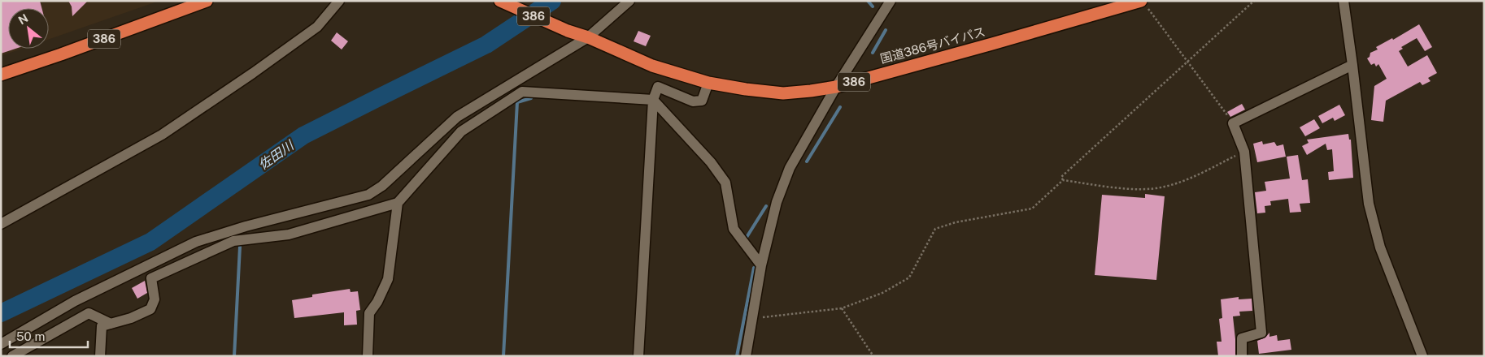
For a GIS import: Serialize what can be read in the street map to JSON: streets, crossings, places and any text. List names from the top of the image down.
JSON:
{
  "streets": {
    "highway": ["386", "国道386号バイパス"]
  },
  "water": ["佐田川"],
  "scale_bar": "50 m",
  "north": "top left"
}
